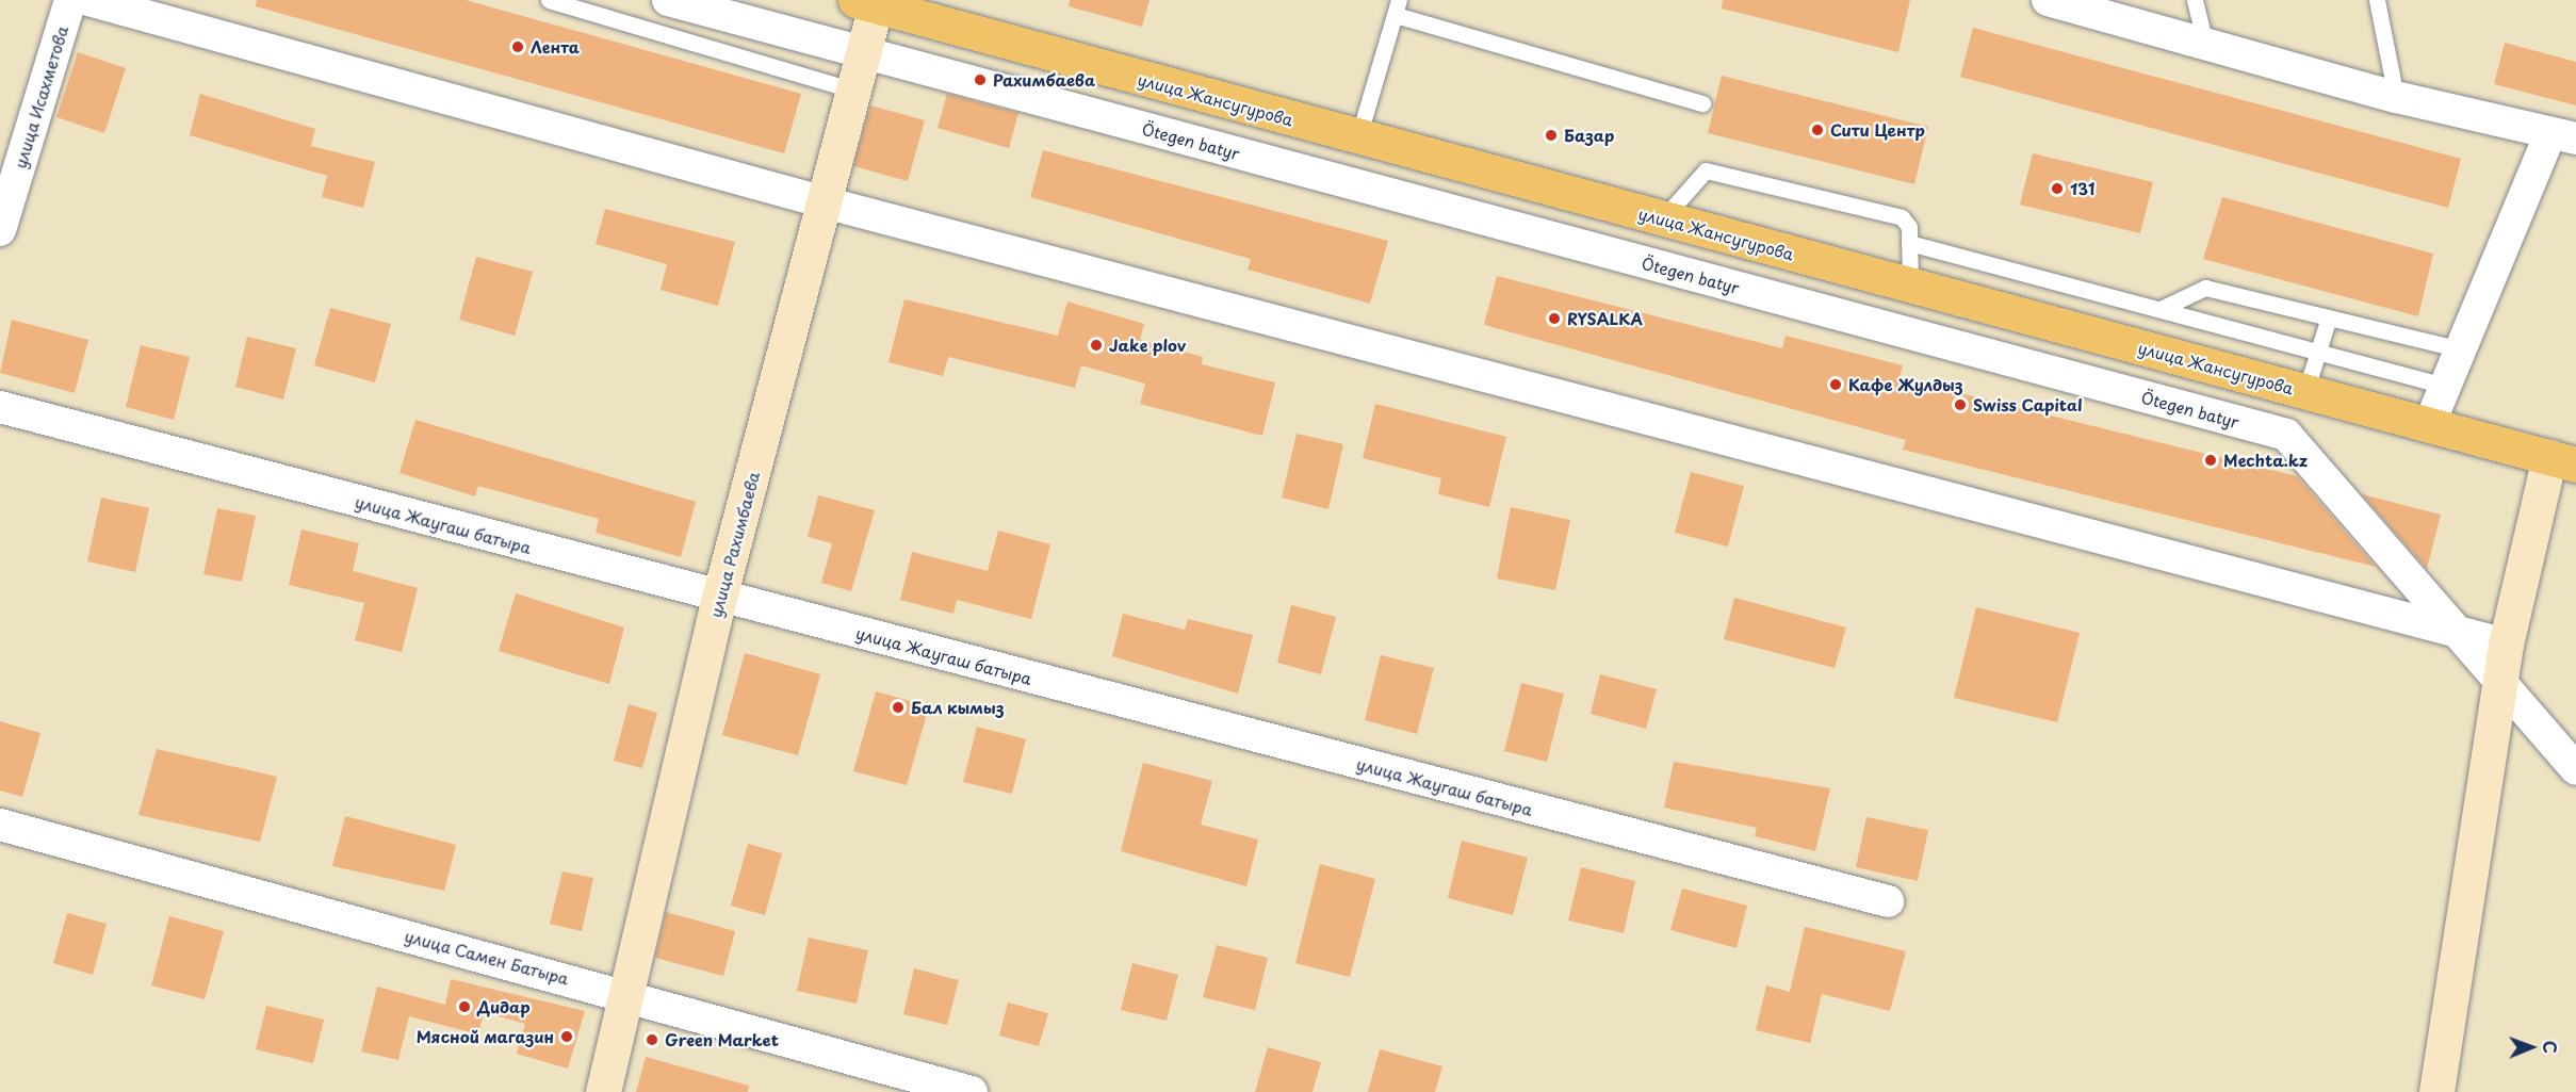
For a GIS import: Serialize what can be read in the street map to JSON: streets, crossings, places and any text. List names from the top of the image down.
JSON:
{
  "streets": {
    "main road": ["улица Жансугурова"],
    "street": [
      "улица Исахметова",
      "Ötegen batyr",
      "улица Жаугаш батыра",
      "улица Рахимбаева",
      "улица Самен Батыра"
    ]
  },
  "crossings": [
    ["улица Жансугурова", "улица Рахимбаева"],
    ["улица Жаугаш батыра", "улица Рахимбаева"],
    ["улица Рахимбаева", "улица Самен Батыра"]
  ],
  "places": [
    "Лента",
    "Рахимбаева",
    "Сити Центр",
    "Базар",
    "131",
    "RYSALKA",
    "Jake plov",
    "Кафе Жулдыз",
    "Swiss Capital",
    "Mechta.kz",
    "Бал кымыз",
    "Дидар",
    "Мясной магазин",
    "Green Market"
  ],
  "north": "right"
}
